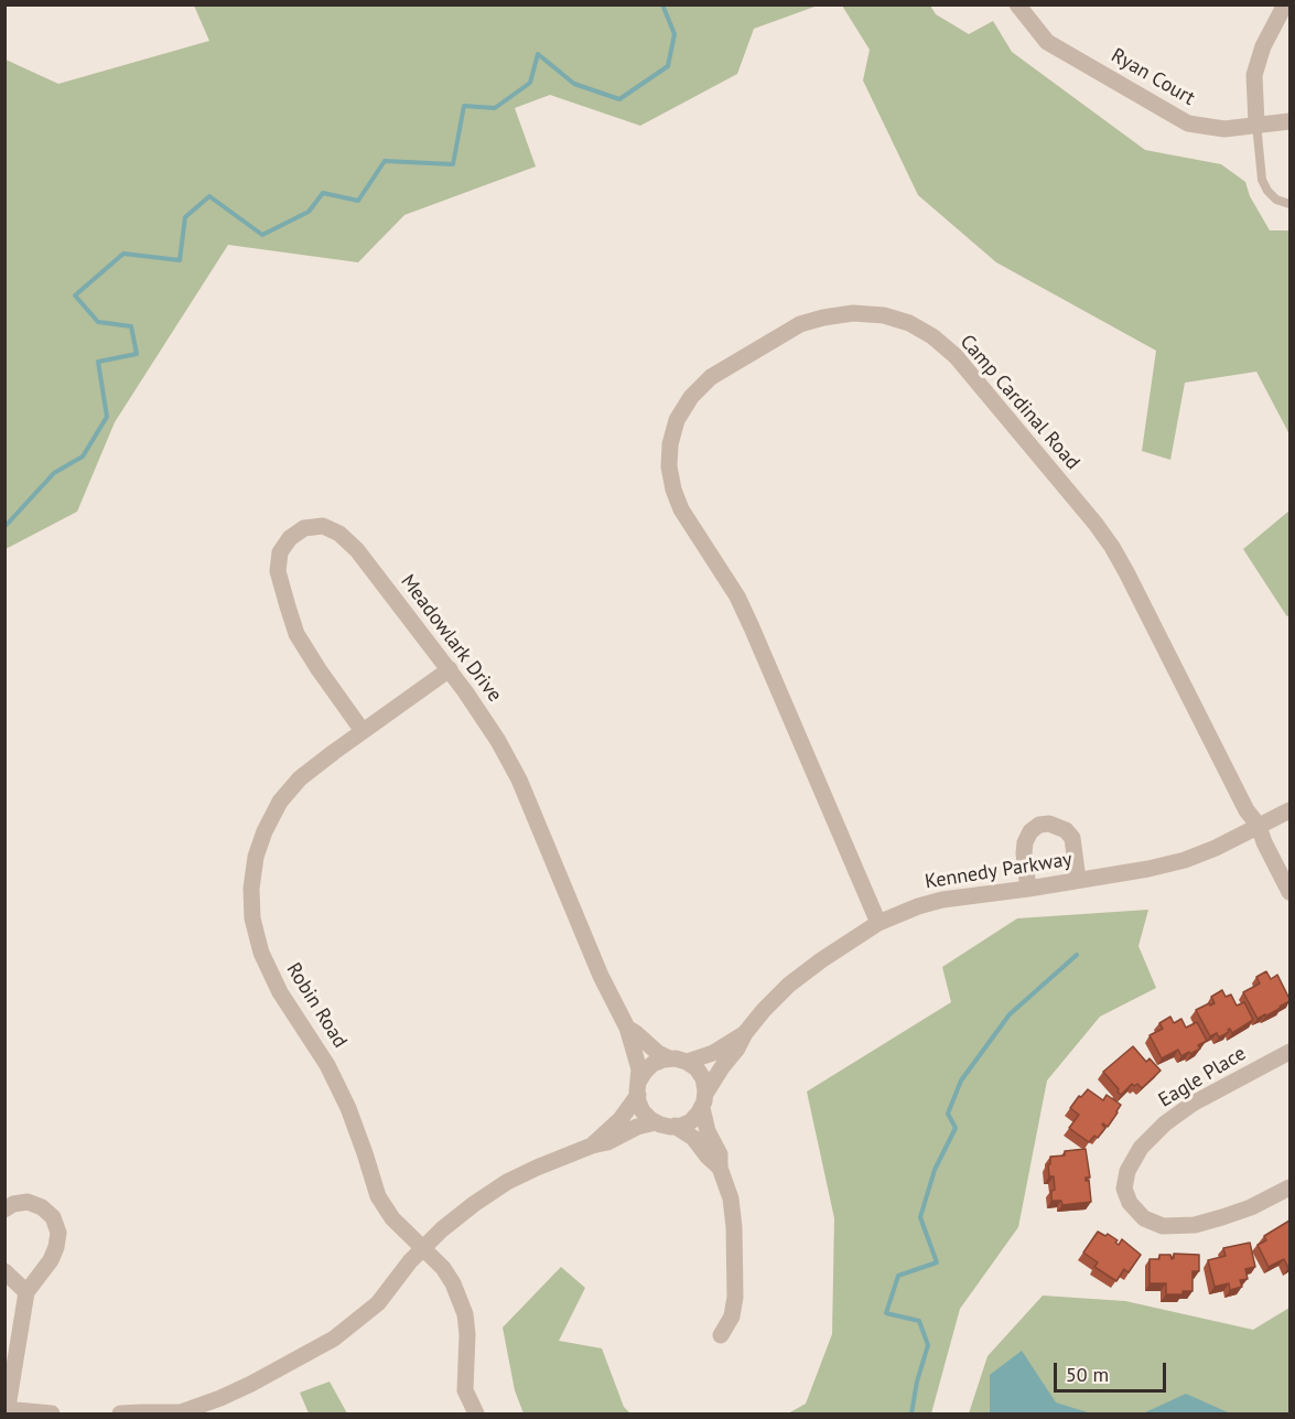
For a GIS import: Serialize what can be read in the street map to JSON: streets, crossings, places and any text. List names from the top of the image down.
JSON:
{
  "streets": {
    "street": [
      "Ryan Court",
      "Camp Cardinal Road",
      "Meadowlark Drive",
      "Kennedy Parkway",
      "Robin Road",
      "Eagle Place"
    ]
  },
  "crossings": [
    ["Camp Cardinal Road", "Kennedy Parkway"],
    ["Meadowlark Drive", "Kennedy Parkway"],
    ["Meadowlark Drive", "Robin Road"]
  ],
  "scale_bar": "50 m"
}
